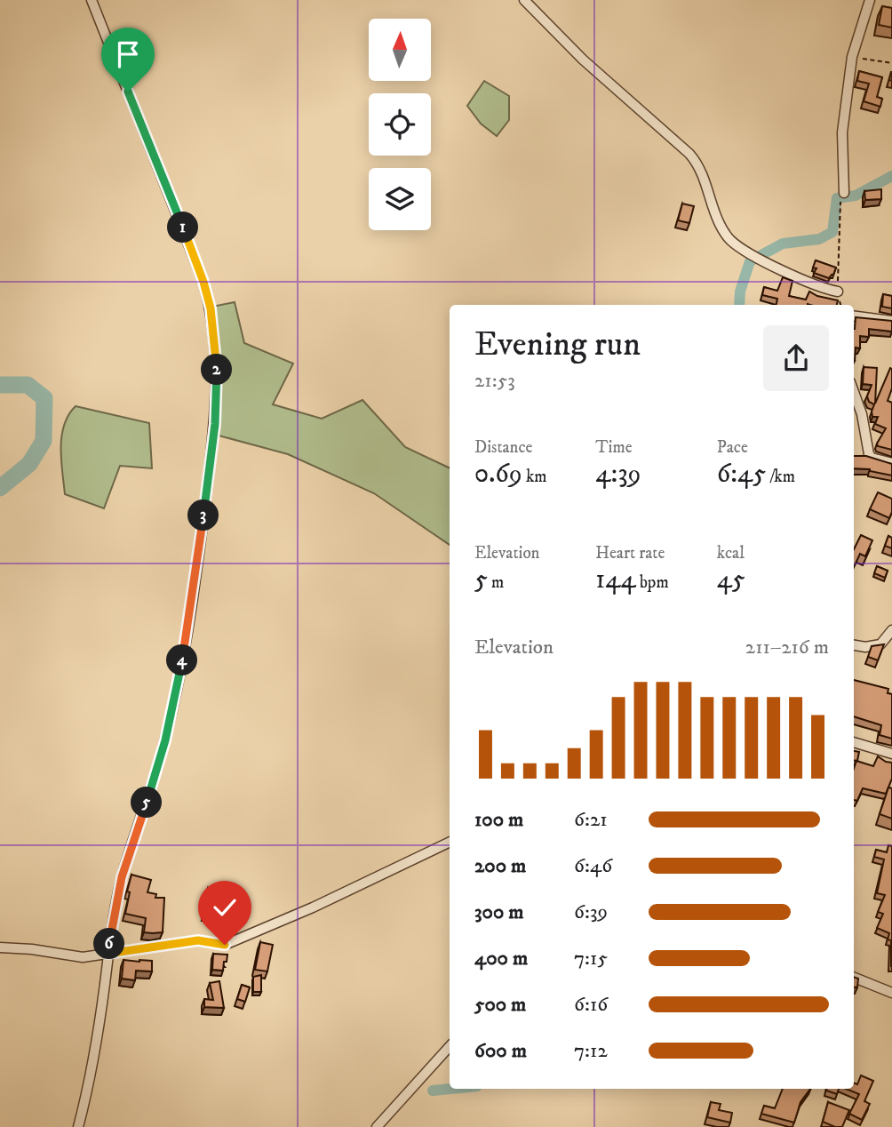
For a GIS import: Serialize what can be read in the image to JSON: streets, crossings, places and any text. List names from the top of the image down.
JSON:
{
  "north": "top",
  "page": {
    "pins": [
      "1",
      "2",
      "3",
      "4",
      "5",
      "6"
    ],
    "heading": ["Evening run", "21:53"],
    "stats": [
      ["Distance", "0.69 km"],
      ["Time", "4:39"],
      ["Pace", "6:45 /km"],
      ["Elevation", "5 m"],
      ["Heart rate", "144 bpm"],
      ["kcal", "45"]
    ],
    "chart": ["Elevation", "211–216 m"],
    "list": [
      {
        "name": "100 m",
        "note": "6:21"
      },
      {
        "name": "200 m",
        "note": "6:46"
      },
      {
        "name": "300 m",
        "note": "6:39"
      },
      {
        "name": "400 m",
        "note": "7:15"
      },
      {
        "name": "500 m",
        "note": "6:16"
      },
      {
        "name": "600 m",
        "note": "7:12"
      }
    ]
  }
}
